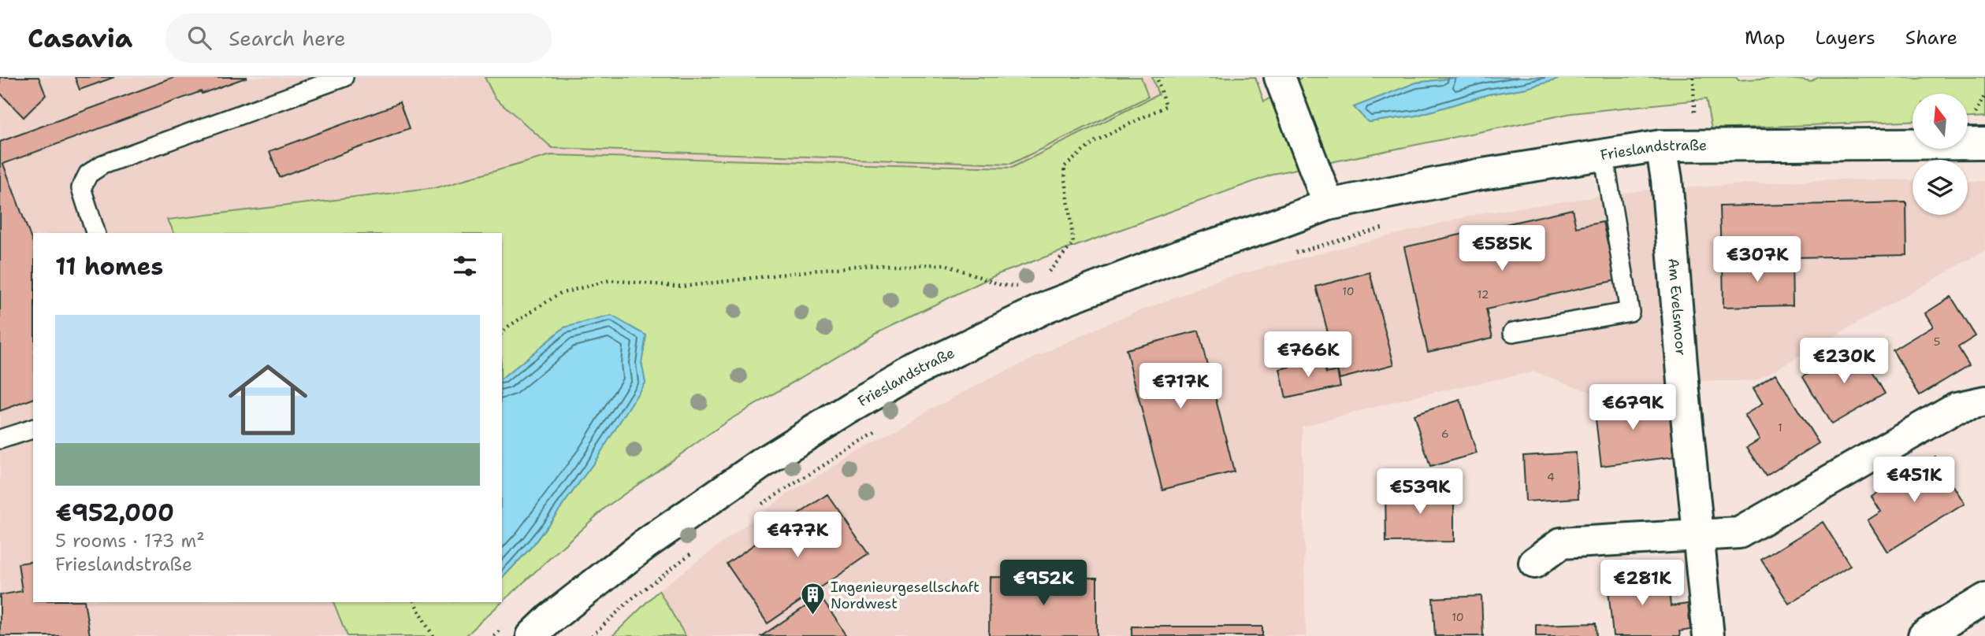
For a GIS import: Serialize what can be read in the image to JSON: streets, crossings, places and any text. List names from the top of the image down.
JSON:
{
  "streets": {
    "street": ["Frieslandstraße", "Am Evelsmoor"]
  },
  "crossings": [
    ["Frieslandstraße", "Am Evelsmoor"]
  ],
  "places": {
    "building": ["Ingenieurgesellschaft Nordwest"]
  },
  "house_numbers": [
    "10",
    "12",
    "5",
    "1",
    "6",
    "4",
    "10"
  ],
  "north": "top",
  "page": {
    "header": "Casavia",
    "search": "Search here",
    "nav": ["Map", "Layers", "Share"],
    "price": [
      "€585K",
      "€307K",
      "€766K",
      "€230K",
      "€717K",
      "€679K",
      "€451K",
      "€539K",
      "€477K",
      "€952K",
      "€281K"
    ],
    "heading": "11 homes",
    "list": [
      {
        "name": "€952,000",
        "note": "5 rooms · 173 m² · Frieslandstraße"
      }
    ]
  }
}
